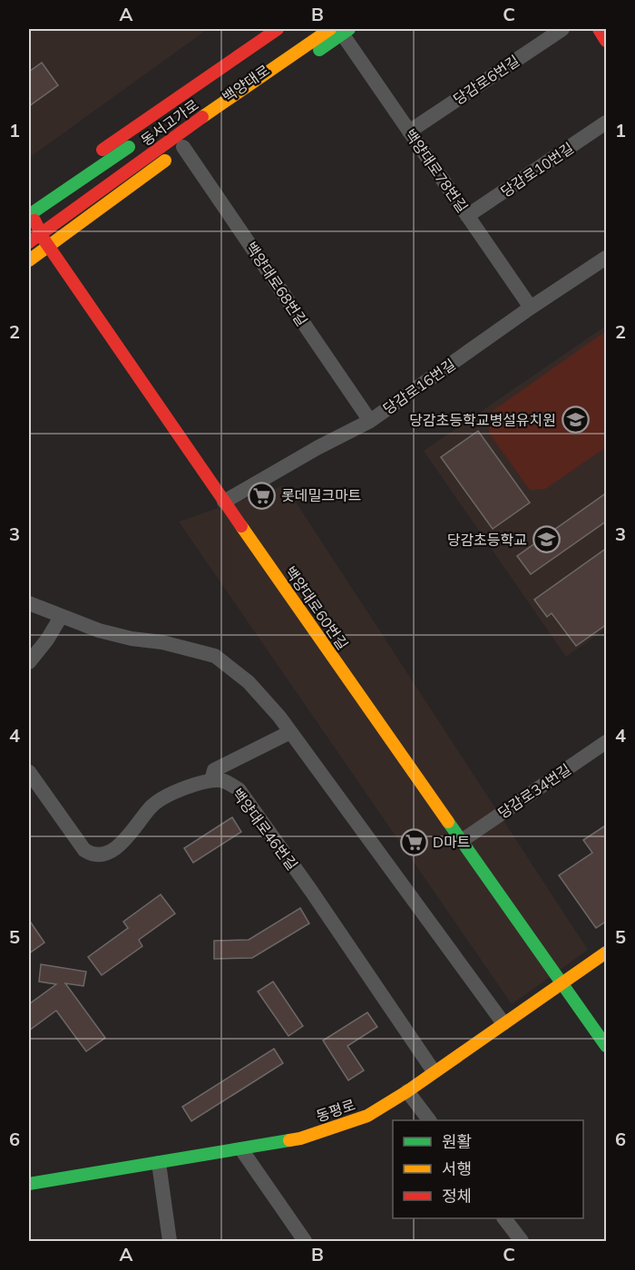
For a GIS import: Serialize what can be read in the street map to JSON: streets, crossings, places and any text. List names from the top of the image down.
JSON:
{
  "streets": {
    "main road": [
      "백양대로",
      "동서고가로",
      "백양대로60번길",
      "동평로"
    ],
    "street": [
      "당감로6번길",
      "당감로10번길",
      "백양대로78번길",
      "백양대로68번길",
      "당감로16번길",
      "당감로34번길",
      "백양대로46번길"
    ]
  },
  "crossings": [
    ["당감로6번길", "백양대로78번길"],
    ["백양대로", "동서고가로"],
    ["백양대로", "백양대로78번길"],
    ["백양대로", "백양대로60번길"],
    ["동서고가로", "백양대로78번길"],
    ["당감로10번길", "백양대로78번길"],
    ["백양대로78번길", "당감로16번길"],
    ["백양대로68번길", "당감로16번길"],
    ["당감로16번길", "백양대로60번길"],
    ["백양대로60번길", "당감로34번길"],
    ["백양대로60번길", "동평로"],
    ["백양대로46번길", "동평로"]
  ],
  "places": {
    "school or university": ["당감초등학교병설유치원", "당감초등학교"],
    "supermarket": ["롯데밀크마트", "D마트"]
  },
  "legend": ["원활", "서행", "정체"],
  "grid": {
    "columns": ["A", "B", "C"],
    "rows": [
      "1",
      "2",
      "3",
      "4",
      "5",
      "6"
    ]
  }
}
